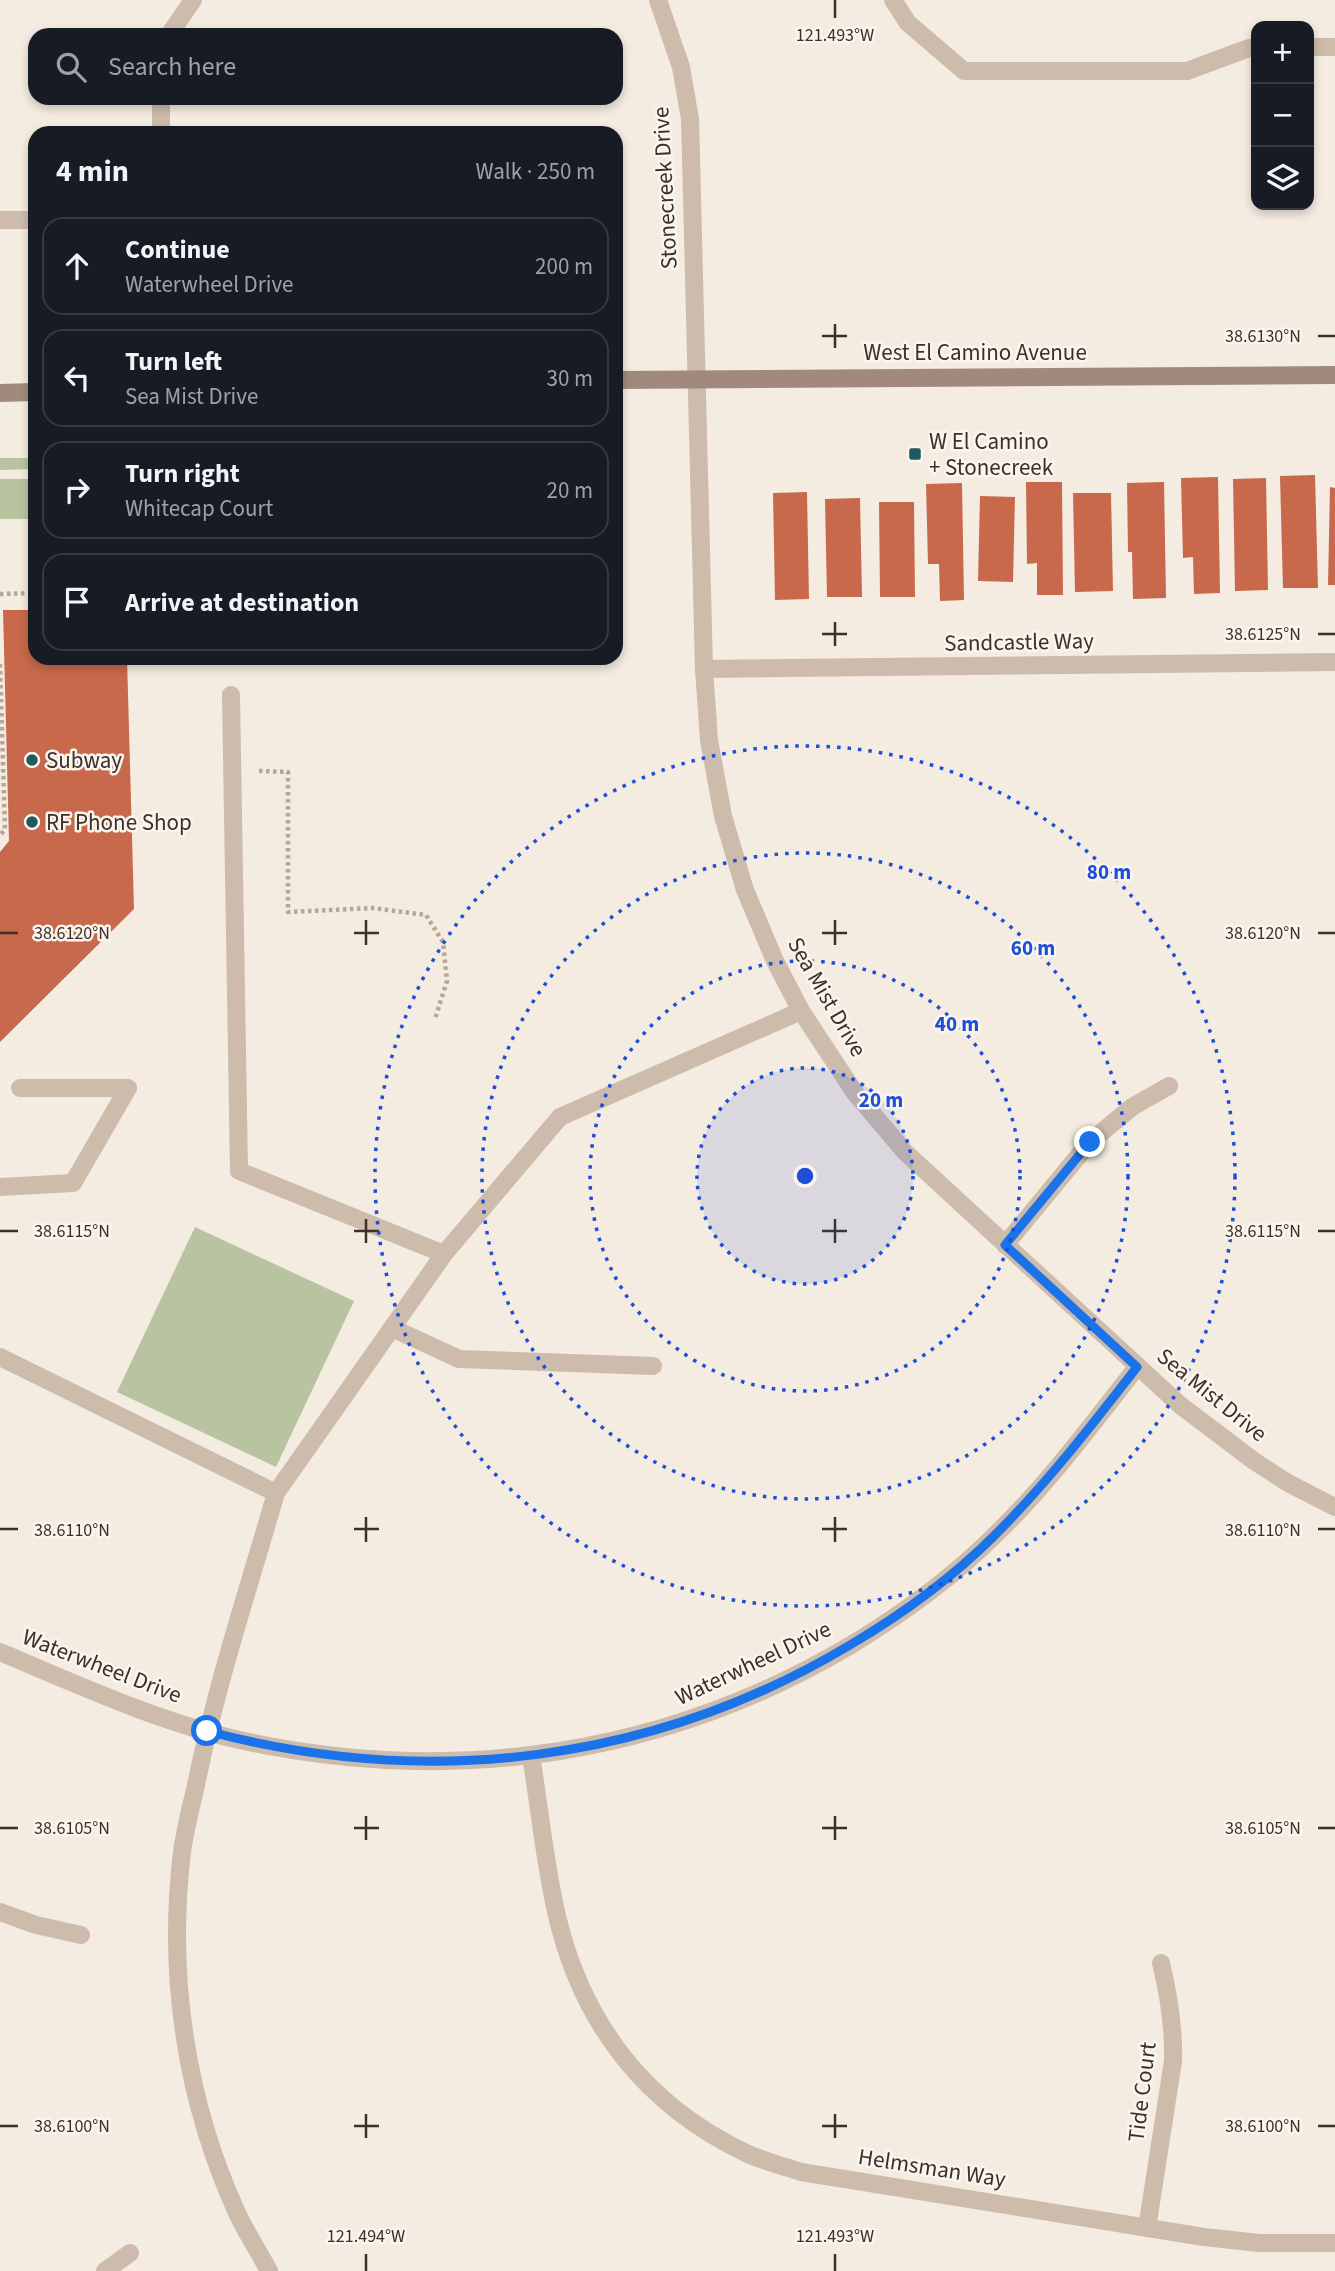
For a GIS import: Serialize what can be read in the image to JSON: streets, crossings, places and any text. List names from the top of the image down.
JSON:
{
  "streets": {
    "main road": ["West El Camino Avenue"],
    "street": [
      "Stonecreek Drive",
      "Sandcastle Way",
      "Sea Mist Drive",
      "Waterwheel Drive",
      "Tide Court",
      "Helmsman Way"
    ]
  },
  "crossings": [
    ["Stonecreek Drive", "West El Camino Avenue"],
    ["Stonecreek Drive", "Sea Mist Drive"],
    ["West El Camino Avenue", "Sea Mist Drive"],
    ["Sandcastle Way", "Sea Mist Drive"],
    ["Sea Mist Drive", "Waterwheel Drive"],
    ["Waterwheel Drive", "Helmsman Way"],
    ["Tide Court", "Helmsman Way"]
  ],
  "places": {
    "transit": ["W El Camino + Stonecreek"],
    "other": ["Subway", "RF Phone Shop"]
  },
  "page": {
    "map_buttons": ["+", "−"],
    "search": "Search here",
    "heading": ["4 min", "Walk · 250 m"],
    "list": [
      ["Continue", "Waterwheel Drive", "200 m"],
      ["Turn left", "Sea Mist Drive", "30 m"],
      ["Turn right", "Whitecap Court", "20 m"],
      "Arrive at destination"
    ]
  },
  "coordinates": [
    "121.493°W",
    "38.6130°N",
    "38.6125°N",
    "38.6120°N",
    "38.6115°N",
    "38.6110°N",
    "38.6105°N",
    "38.6100°N",
    "121.494°W"
  ],
  "rings": [
    "80 m",
    "60 m",
    "40 m",
    "20 m"
  ]
}
